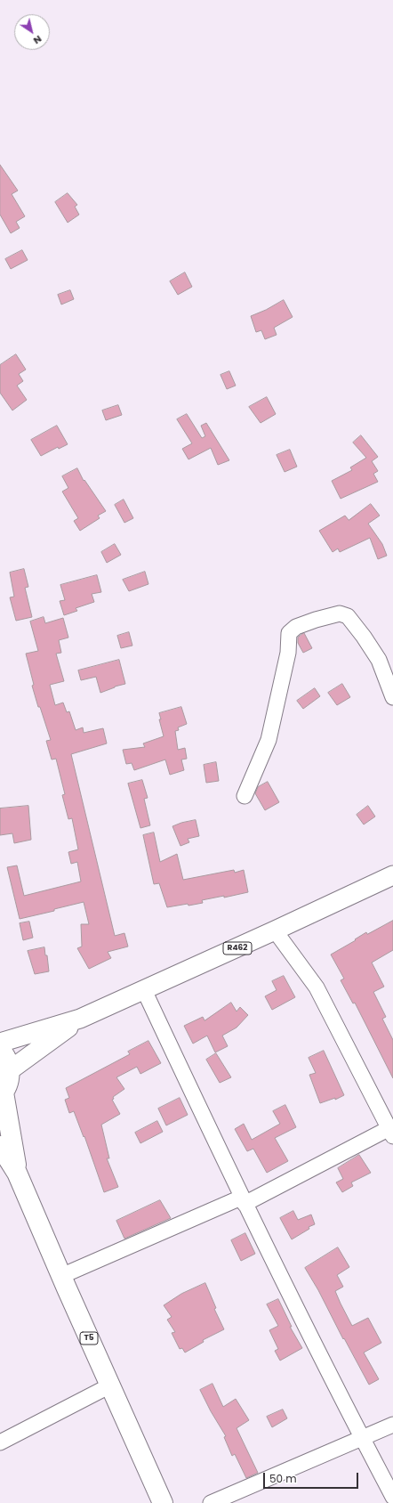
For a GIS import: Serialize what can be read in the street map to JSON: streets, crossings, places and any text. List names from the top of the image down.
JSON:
{
  "streets": {
    "highway": ["T5"],
    "main road": ["R462"]
  },
  "scale_bar": "50 m",
  "north": "bottom right"
}
